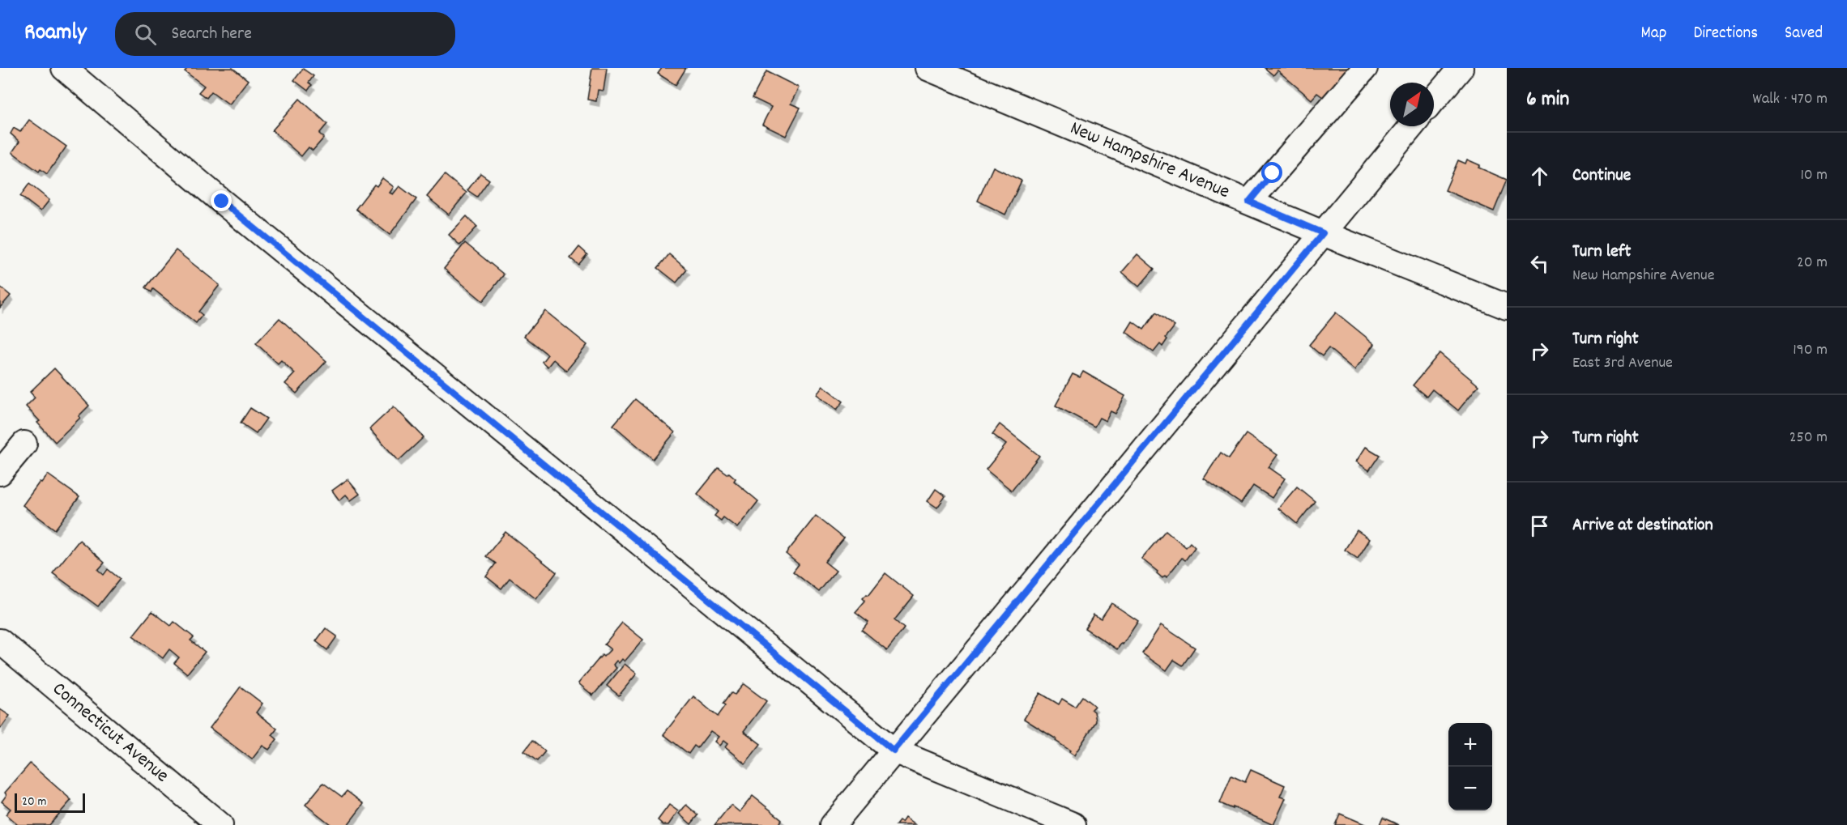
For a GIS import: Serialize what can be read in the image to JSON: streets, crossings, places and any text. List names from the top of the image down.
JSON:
{
  "streets": {
    "street": ["New Hampshire Avenue", "Connecticut Avenue"]
  },
  "scale_bar": "20 m",
  "north": "top right",
  "page": {
    "header": "Roamly",
    "search": "Search here",
    "nav": ["Map", "Directions", "Saved"],
    "heading": ["6 min", "Walk · 470 m"],
    "list": [
      ["Continue", "10 m"],
      ["Turn left", "New Hampshire Avenue", "20 m"],
      ["Turn right", "East 3rd Avenue", "190 m"],
      ["Turn right", "250 m"],
      "Arrive at destination"
    ],
    "map_buttons": ["+", "−"],
    "scale": "20 m"
  }
}
